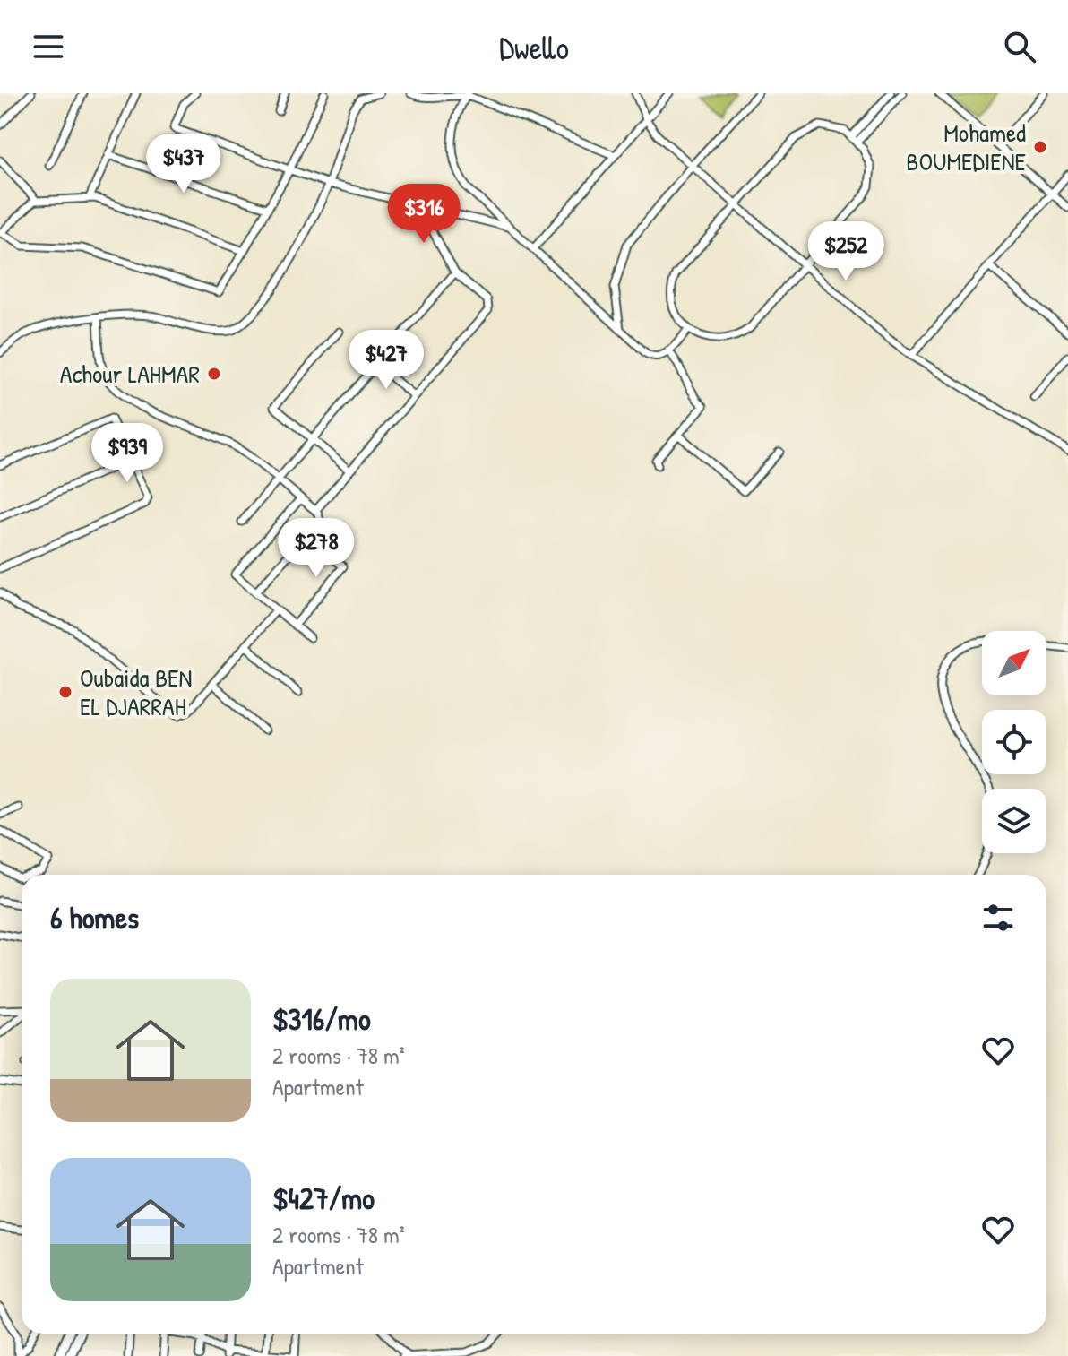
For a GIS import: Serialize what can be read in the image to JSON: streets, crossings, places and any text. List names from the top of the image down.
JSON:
{
  "places": ["Mohamed BOUMEDIENE", "Achour LAHMAR", "Oubaida BEN EL DJARRAH"],
  "north": "top right",
  "page": {
    "header": "Dwello",
    "price": [
      "$437",
      "$316",
      "$252",
      "$427",
      "$939",
      "$278"
    ],
    "heading": "6 homes",
    "list": [
      {
        "name": "$316/mo",
        "note": "2 rooms · 78 m² · Apartment"
      },
      {
        "name": "$427/mo",
        "note": "2 rooms · 78 m² · Apartment"
      }
    ]
  }
}
